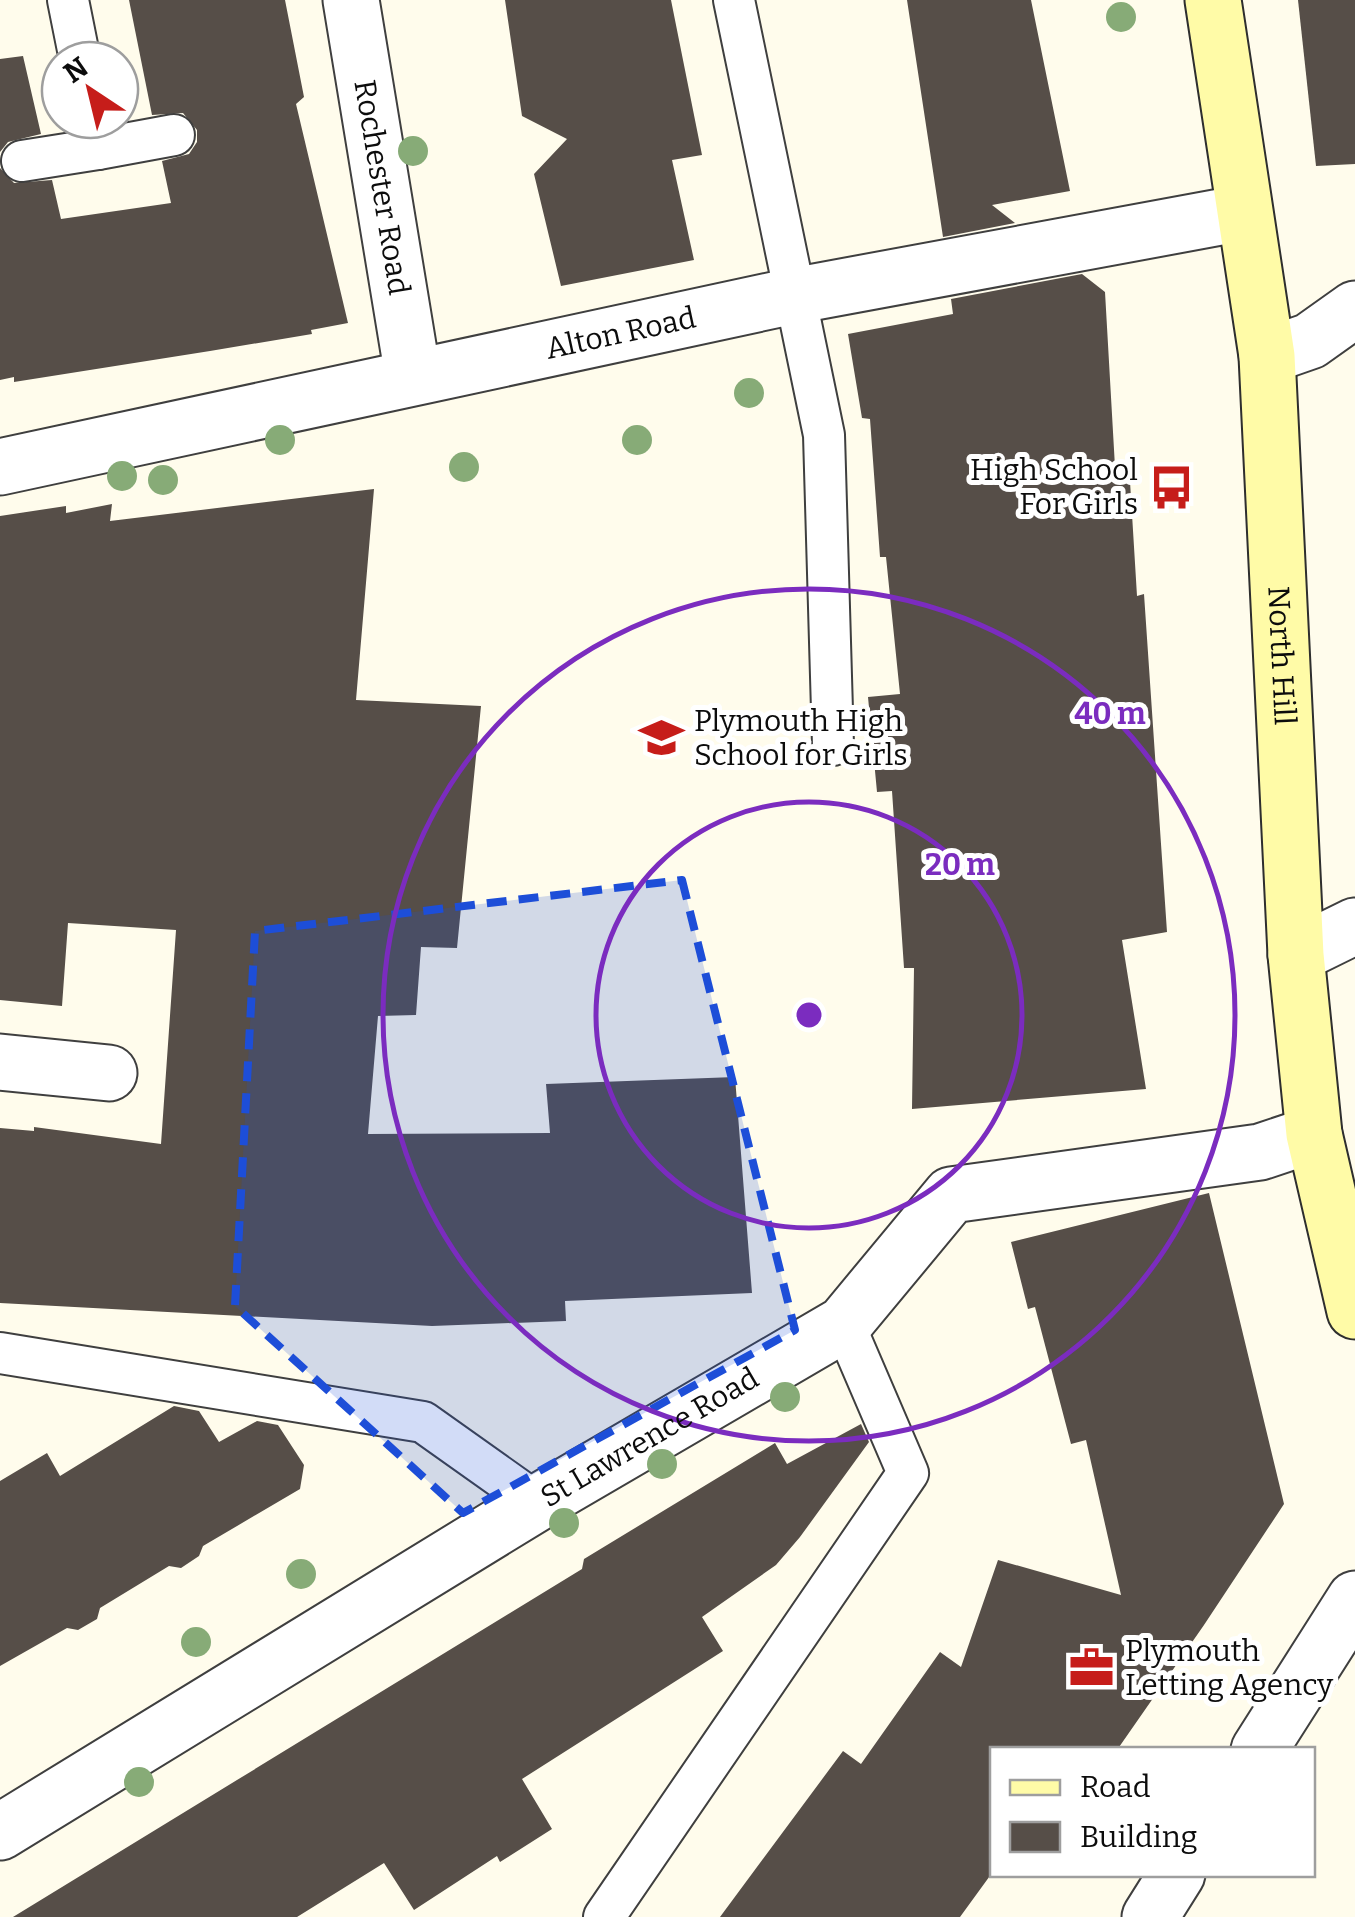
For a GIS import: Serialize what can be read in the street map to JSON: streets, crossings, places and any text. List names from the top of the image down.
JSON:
{
  "streets": {
    "main road": ["North Hill"],
    "street": ["Rochester Road", "Alton Road", "St Lawrence Road"]
  },
  "crossings": [
    ["Rochester Road", "Alton Road"],
    ["Alton Road", "North Hill"],
    ["North Hill", "St Lawrence Road"]
  ],
  "places": {
    "bus stop": ["High School For Girls"],
    "school or university": ["Plymouth High School for Girls"],
    "office": ["Plymouth Letting Agency"]
  },
  "legend": ["Road", "Building"],
  "north": "top left",
  "rings": ["40 m", "20 m"]
}
